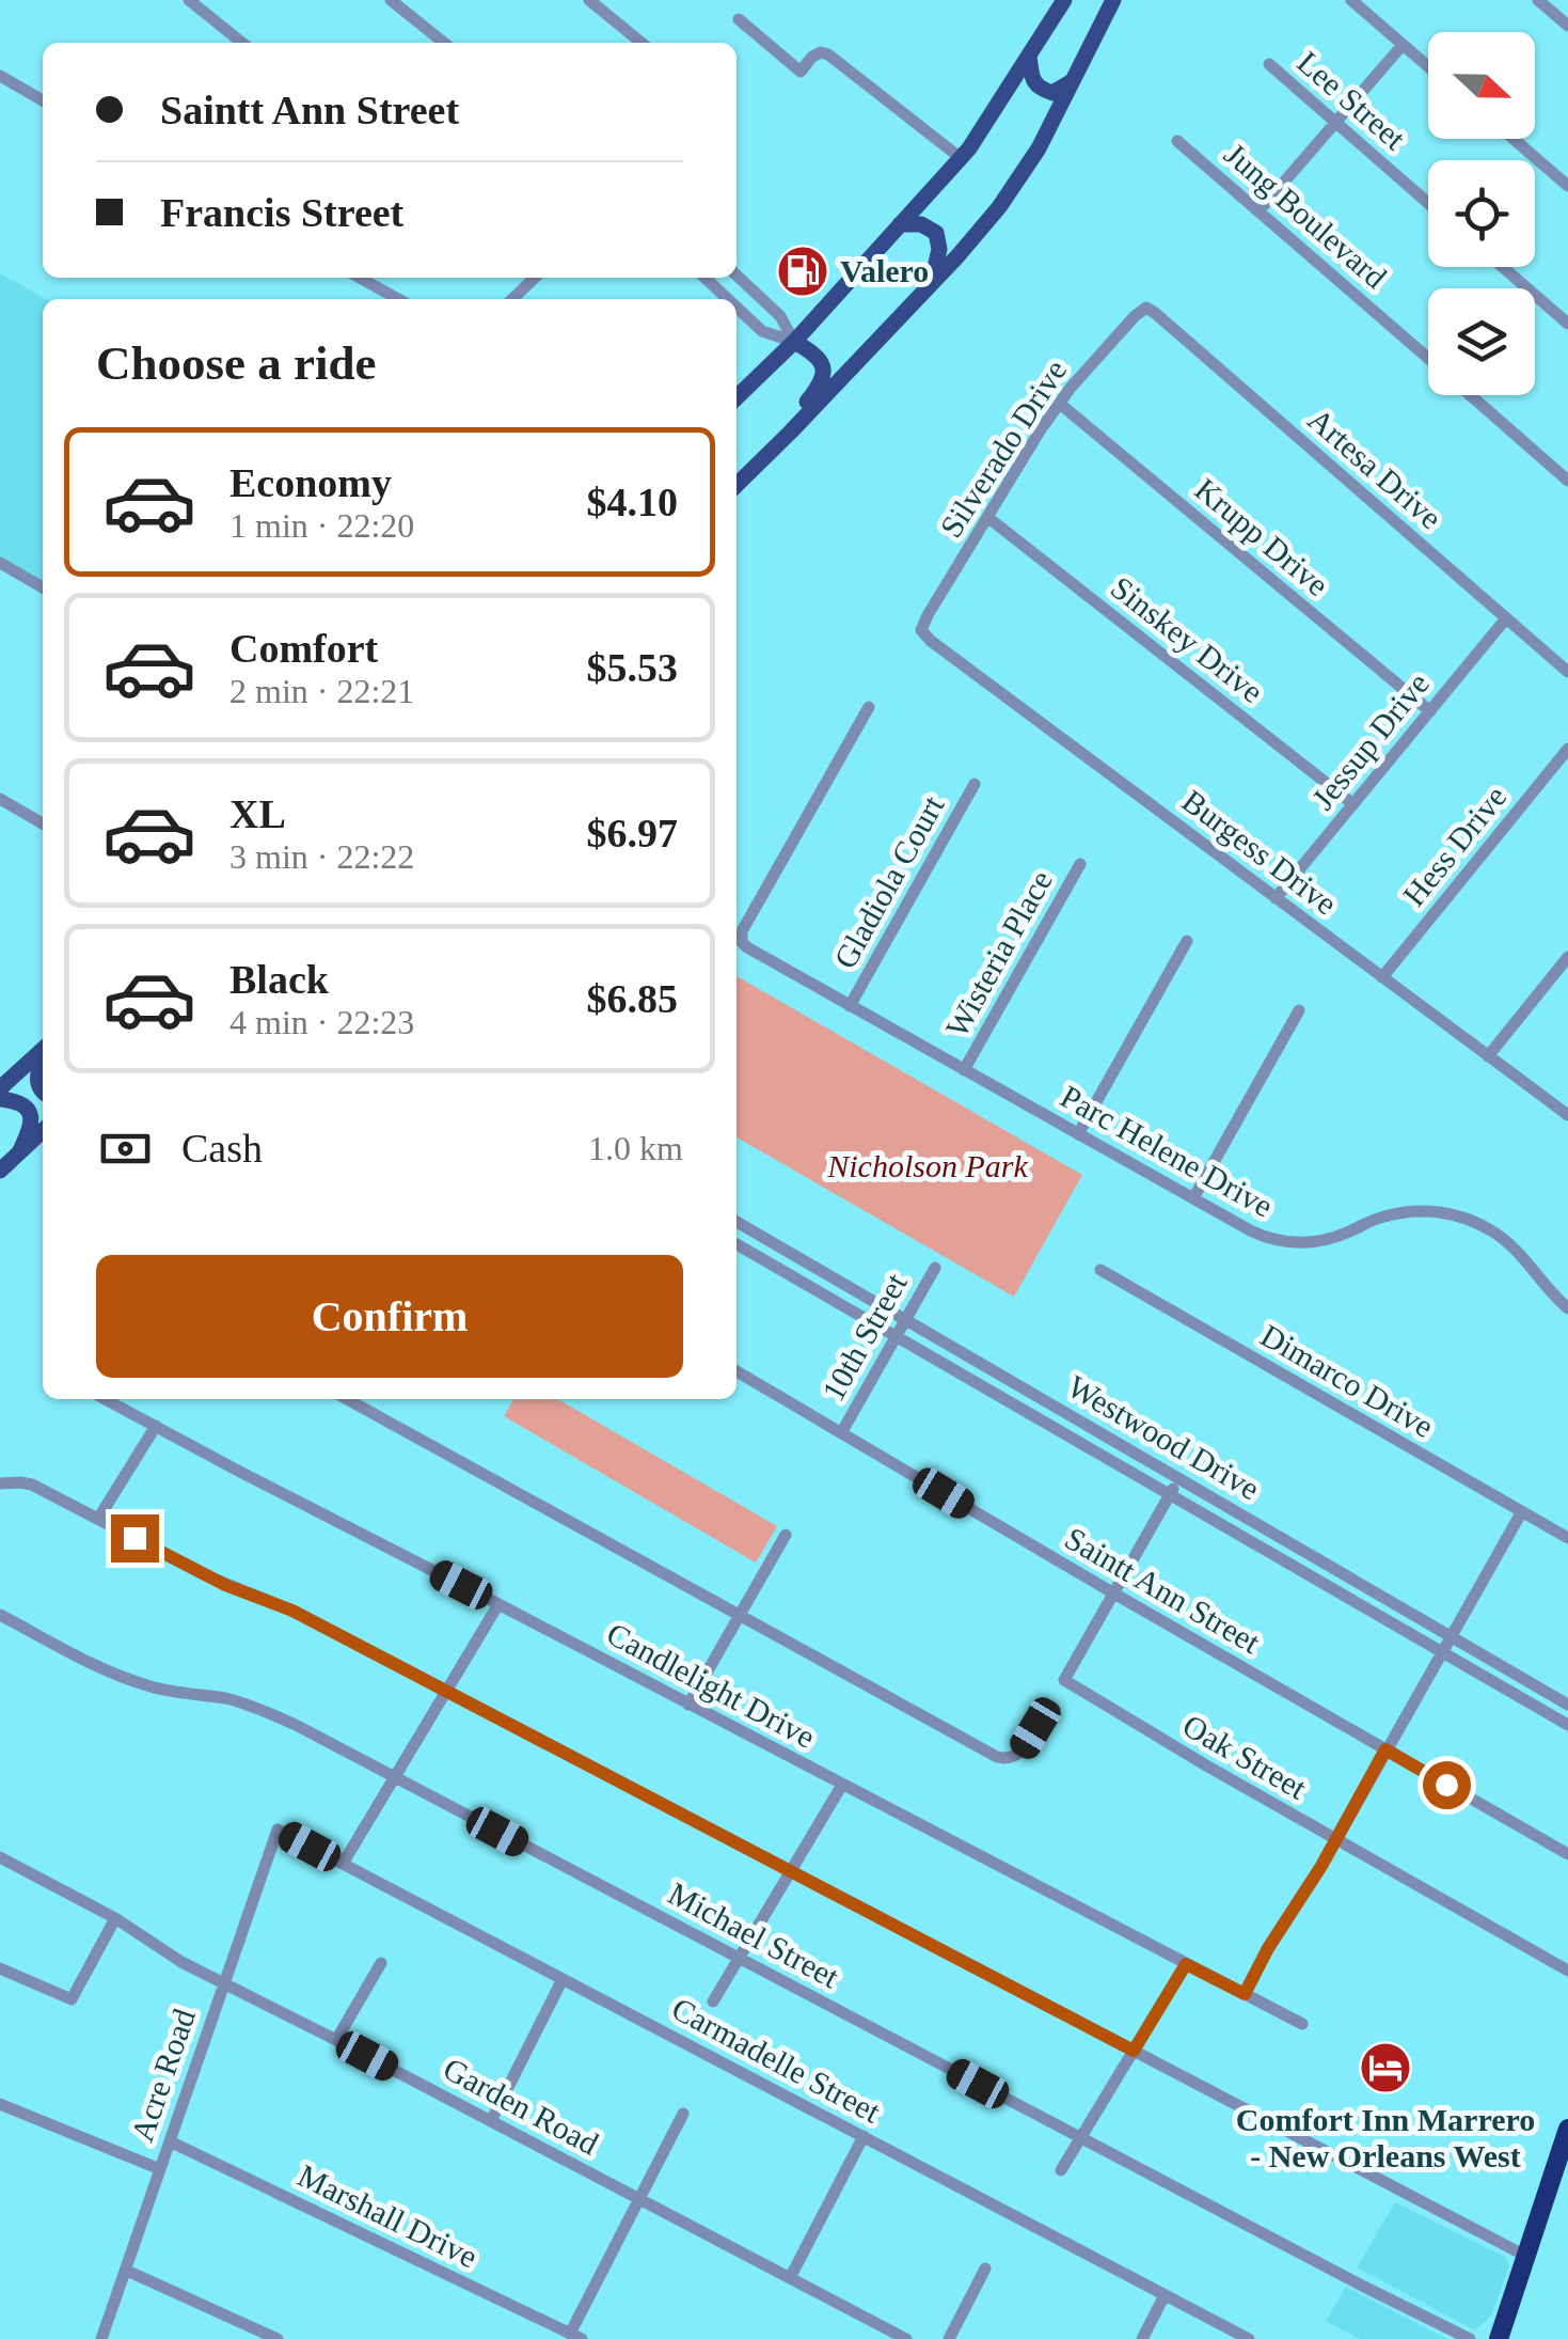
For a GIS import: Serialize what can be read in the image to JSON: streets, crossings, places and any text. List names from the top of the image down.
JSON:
{
  "streets": {
    "street": [
      "Lee Street",
      "Jung Boulevard",
      "Silverado Drive",
      "Artesa Drive",
      "Krupp Drive",
      "Sinskey Drive",
      "Jessup Drive",
      "Hess Drive",
      "Burgess Drive",
      "Gladiola Court",
      "Wisteria Place",
      "Parc Helene Drive",
      "10th Street",
      "Dimarco Drive",
      "Westwood Drive",
      "Saintt Ann Street",
      "Candlelight Drive",
      "Oak Street",
      "Michael Street",
      "Carmadelle Street",
      "Acre Road",
      "Garden Road",
      "Marshall Drive"
    ]
  },
  "crossings": [
    ["Silverado Drive", "Artesa Drive"],
    ["Silverado Drive", "Krupp Drive"],
    ["Silverado Drive", "Sinskey Drive"],
    ["Silverado Drive", "Burgess Drive"],
    ["Artesa Drive", "Jessup Drive"],
    ["Krupp Drive", "Jessup Drive"],
    ["Sinskey Drive", "Jessup Drive"],
    ["Jessup Drive", "Burgess Drive"],
    ["Hess Drive", "Burgess Drive"],
    ["Gladiola Court", "Parc Helene Drive"],
    ["Wisteria Place", "Parc Helene Drive"],
    ["10th Street", "Westwood Drive"],
    ["10th Street", "Saintt Ann Street"],
    ["Saintt Ann Street", "Oak Street"],
    ["Carmadelle Street", "Acre Road"],
    ["Acre Road", "Garden Road"],
    ["Acre Road", "Marshall Drive"]
  ],
  "parks": ["Nicholson Park"],
  "places": {
    "fuel station": ["Valero"],
    "hotel": ["Comfort Inn Marrero - New Orleans West"]
  },
  "north": "right",
  "page": {
    "banner": ["Saintt Ann Street", "Francis Street"],
    "heading": "Choose a ride",
    "list": [
      {
        "name": "Economy",
        "note": "1 min · 22:20",
        "value": "$4.10"
      },
      {
        "name": "Comfort",
        "note": "2 min · 22:21",
        "value": "$5.53"
      },
      {
        "name": "XL",
        "note": "3 min · 22:22",
        "value": "$6.97"
      },
      {
        "name": "Black",
        "note": "4 min · 22:23",
        "value": "$6.85"
      }
    ],
    "pay": ["Cash", "1.0 km"],
    "buttons": "Confirm"
  }
}
